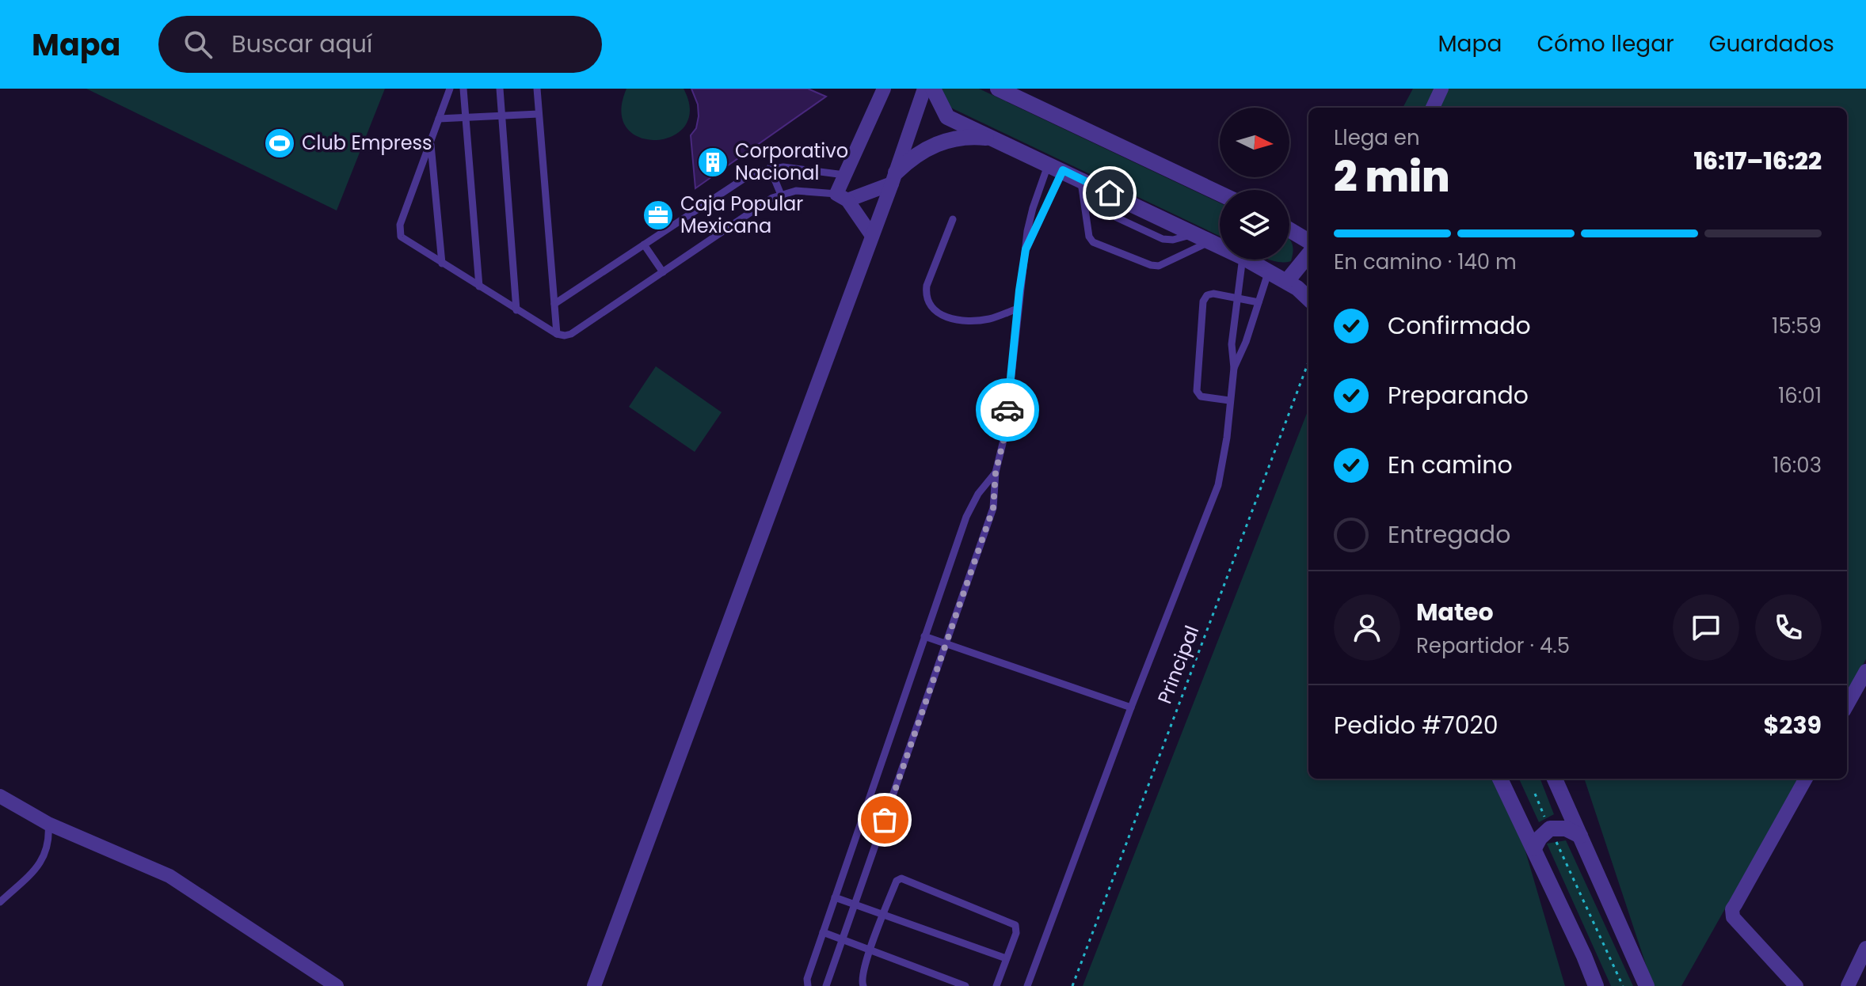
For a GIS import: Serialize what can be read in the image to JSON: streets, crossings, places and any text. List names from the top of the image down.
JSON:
{
  "streets": {
    "path": ["Principal"]
  },
  "places": {
    "sports": ["Club Empress"],
    "building": ["Corporativo Nacional"],
    "office": ["Caja Popular Mexicana"]
  },
  "north": "right",
  "page": {
    "header": "Mapa",
    "search": "Buscar aquí",
    "nav": ["Mapa", "Cómo llegar", "Guardados"],
    "heading": ["2 min", "Llega en", "16:17–16:22"],
    "panel": [
      "Mateo",
      "Repartidor · 4.5",
      "Pedido #7020",
      "$239"
    ],
    "bar": "En camino · 140 m",
    "list": [
      ["Confirmado", "15:59"],
      ["Preparando", "16:01"],
      ["En camino", "16:03"],
      "Entregado"
    ]
  }
}
